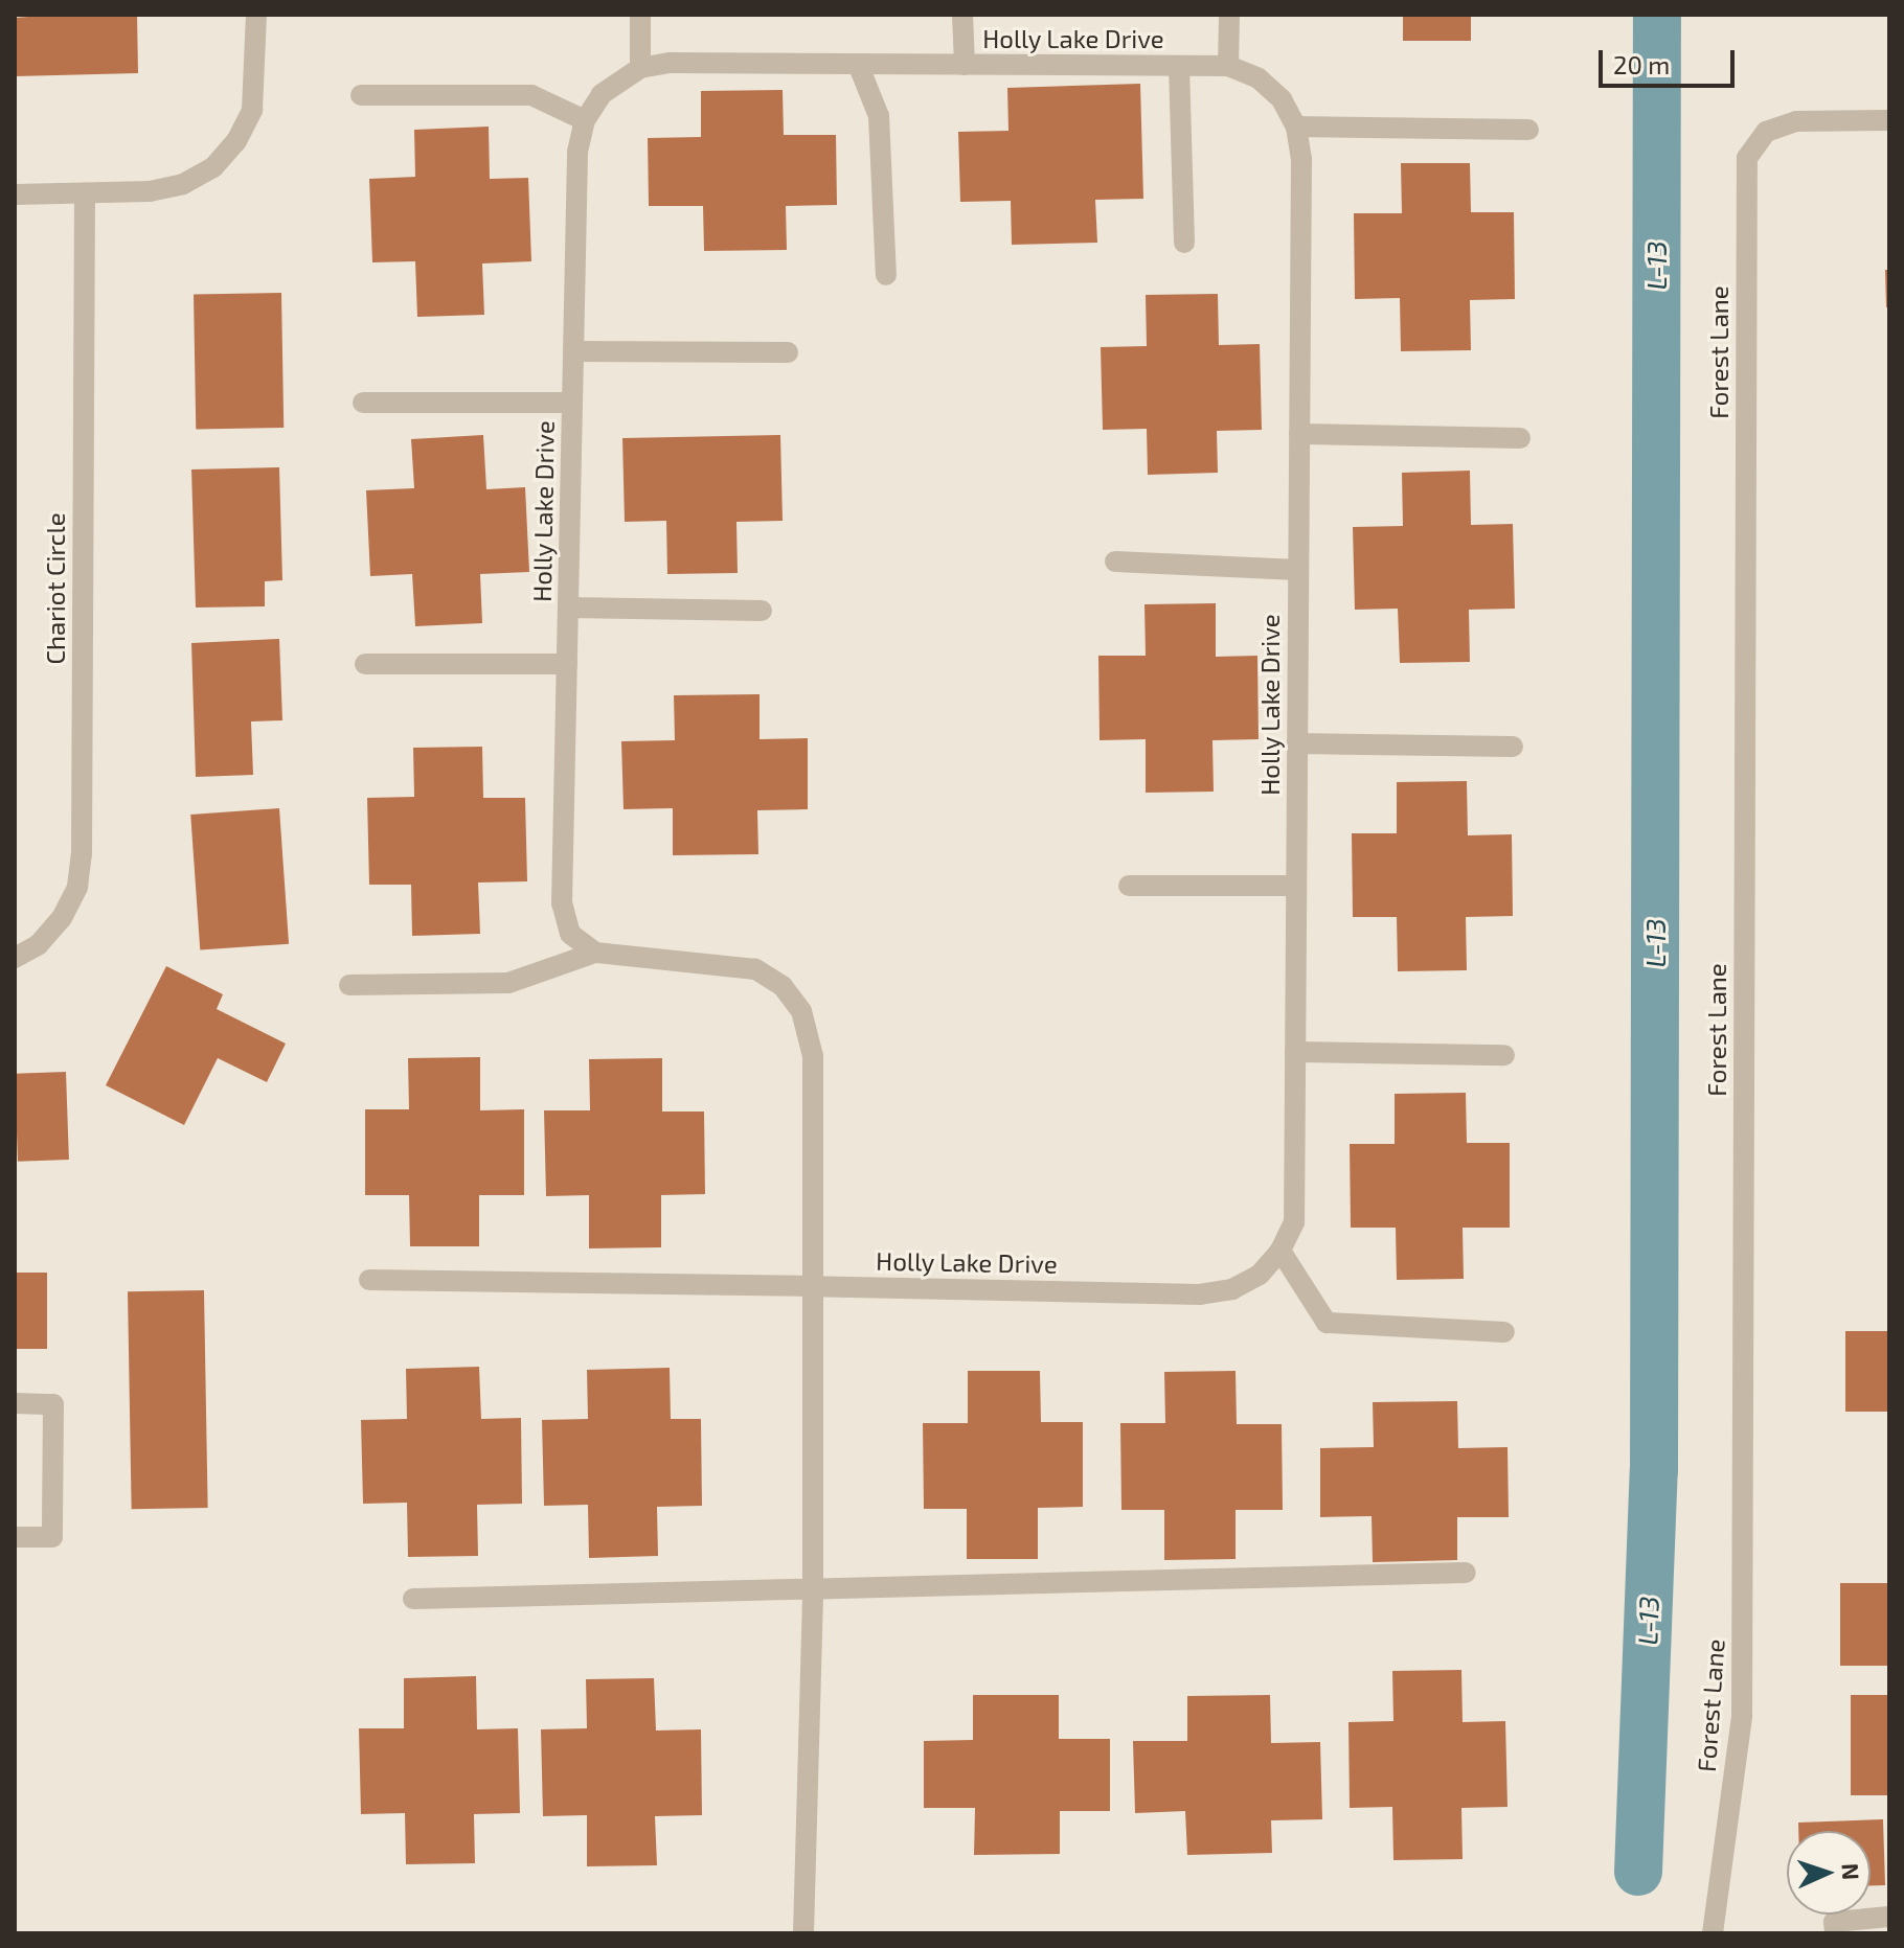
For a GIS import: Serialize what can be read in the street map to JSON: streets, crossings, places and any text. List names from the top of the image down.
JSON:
{
  "streets": {
    "street": ["Holly Lake Drive", "Forest Lane", "Chariot Circle"]
  },
  "water": ["L-13"],
  "scale_bar": "20 m",
  "north": "right"
}
